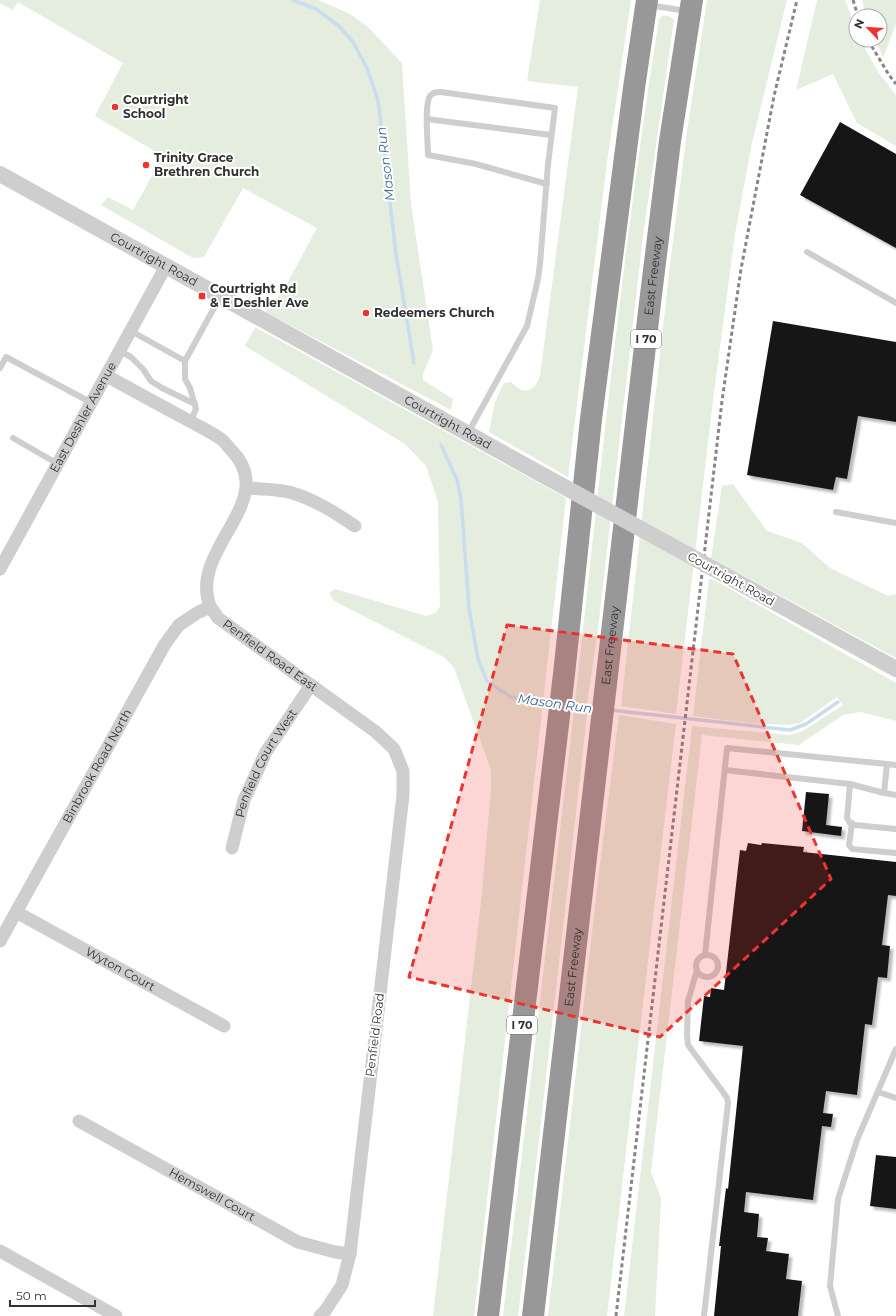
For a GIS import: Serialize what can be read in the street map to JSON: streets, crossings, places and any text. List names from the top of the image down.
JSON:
{
  "streets": {
    "highway": ["East Freeway", "I 70"],
    "street": [
      "Courtright Road",
      "East Deshler Avenue",
      "Penfield Road East",
      "Penfield Court West",
      "Binbrook Road North",
      "Wyton Court",
      "Penfield Road",
      "Hemswell Court"
    ]
  },
  "crossings": [
    ["Courtright Road", "East Deshler Avenue"],
    ["Penfield Road East", "Penfield Court West"],
    ["Penfield Road East", "Binbrook Road North"],
    ["Penfield Road East", "Penfield Road"],
    ["Binbrook Road North", "Wyton Court"],
    ["Penfield Road", "Hemswell Court"]
  ],
  "water": ["Mason Run"],
  "places": {
    "other": ["Courtright School", "Trinity Grace Brethren Church", "Redeemers Church"],
    "transit": ["Courtright Rd & E Deshler Ave"]
  },
  "scale_bar": "50 m",
  "north": "top left"
}
